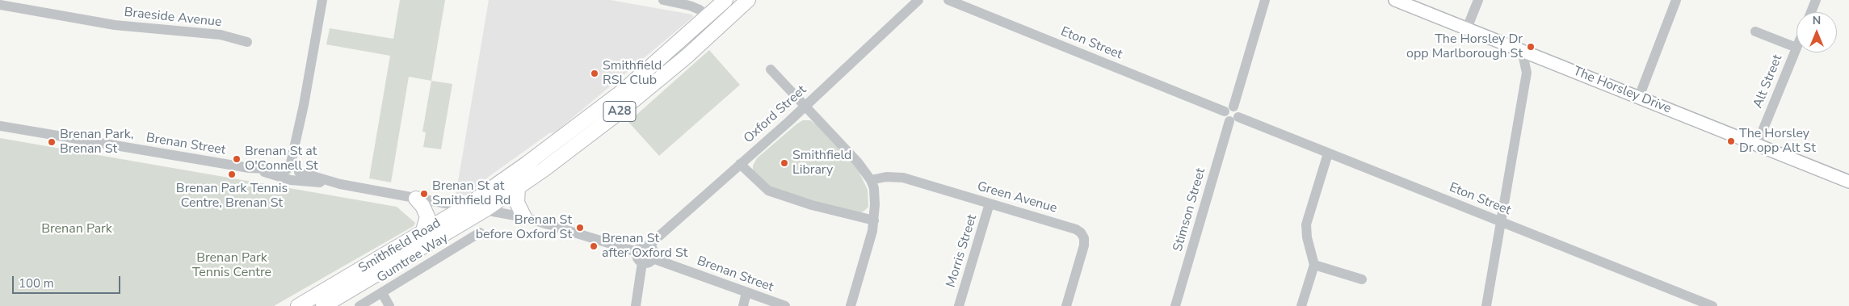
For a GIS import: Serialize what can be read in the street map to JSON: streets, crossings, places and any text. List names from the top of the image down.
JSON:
{
  "streets": {
    "highway": ["A28", "Smithfield Road"],
    "main road": ["The Horsley Drive"],
    "street": [
      "Braeside Avenue",
      "Eton Street",
      "Alt Street",
      "Oxford Street",
      "Brenan Street",
      "Green Avenue",
      "Stimson Street",
      "Morris Street",
      "Gumtree Way"
    ]
  },
  "crossings": [
    ["Eton Street", "Stimson Street"],
    ["Alt Street", "The Horsley Drive"],
    ["Oxford Street", "Brenan Street"],
    ["Brenan Street", "Smithfield Road"],
    ["Green Avenue", "Morris Street"]
  ],
  "parks": ["Brenan Park", "Brenan Park Tennis Centre"],
  "places": [
    "The Horsley Dr opp Marlborough St",
    "Smithfield RSL Club",
    "The Horsley Dr opp Alt St",
    "Brenan Park, Brenan St",
    "Brenan St at O'Connell St",
    "Smithfield Library",
    "Brenan Park Tennis Centre, Brenan St",
    "Brenan St at Smithfield Rd",
    "Brenan St before Oxford St",
    "Brenan St after Oxford St"
  ],
  "scale_bar": "100 m",
  "north": "top"
}
